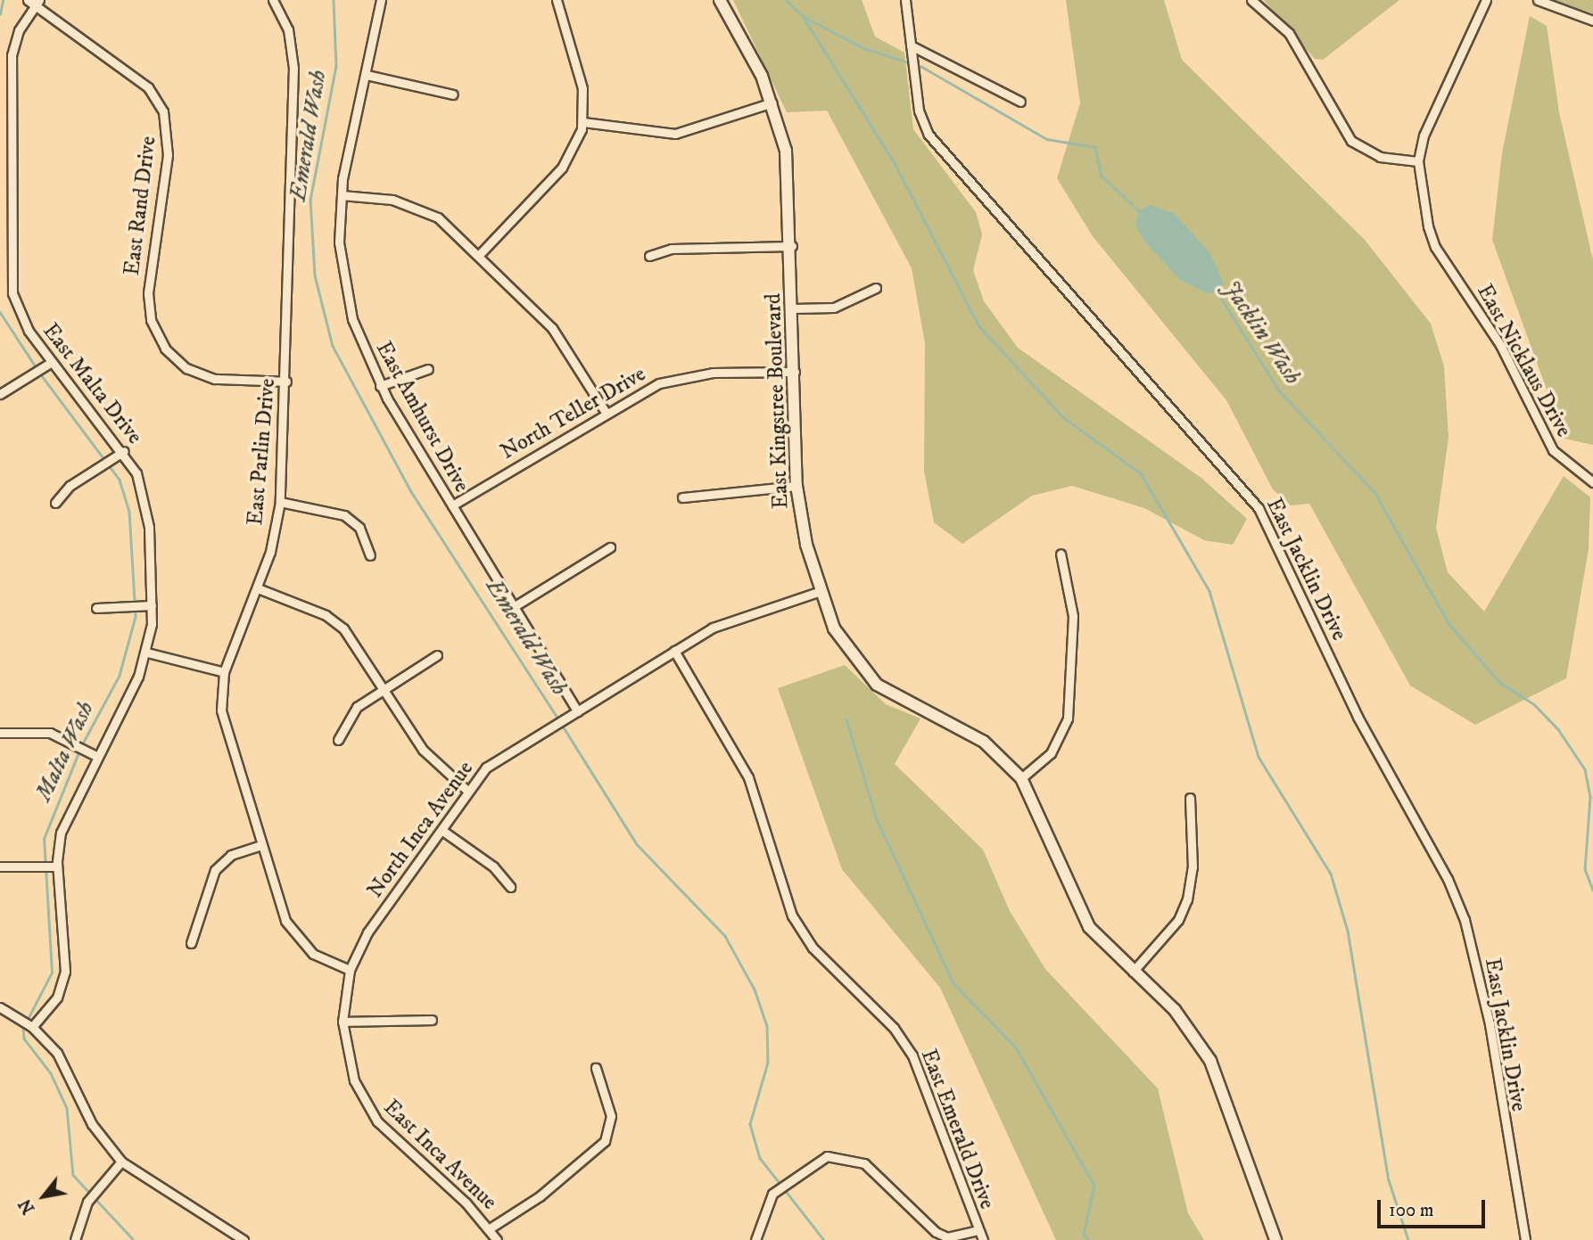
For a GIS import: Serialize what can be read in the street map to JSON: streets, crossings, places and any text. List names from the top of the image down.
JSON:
{
  "streets": {
    "street": [
      "East Rand Drive",
      "East Nicklaus Drive",
      "East Malta Drive",
      "East Kingstree Boulevard",
      "North Teller Drive",
      "East Amhurst Drive",
      "East Parlin Drive",
      "East Jacklin Drive",
      "North Inca Avenue",
      "East Emerald Drive",
      "East Inca Avenue"
    ]
  },
  "crossings": [
    ["East Rand Drive", "East Malta Drive"],
    ["East Rand Drive", "East Parlin Drive"],
    ["East Kingstree Boulevard", "North Teller Drive"],
    ["East Kingstree Boulevard", "North Inca Avenue"],
    ["North Teller Drive", "East Amhurst Drive"],
    ["East Amhurst Drive", "North Inca Avenue"],
    ["East Parlin Drive", "North Inca Avenue"],
    ["North Inca Avenue", "East Emerald Drive"],
    ["North Inca Avenue", "East Inca Avenue"]
  ],
  "water": ["Emerald Wash", "Jacklin Wash", "Malta Wash"],
  "scale_bar": "100 m",
  "north": "bottom left"
}
